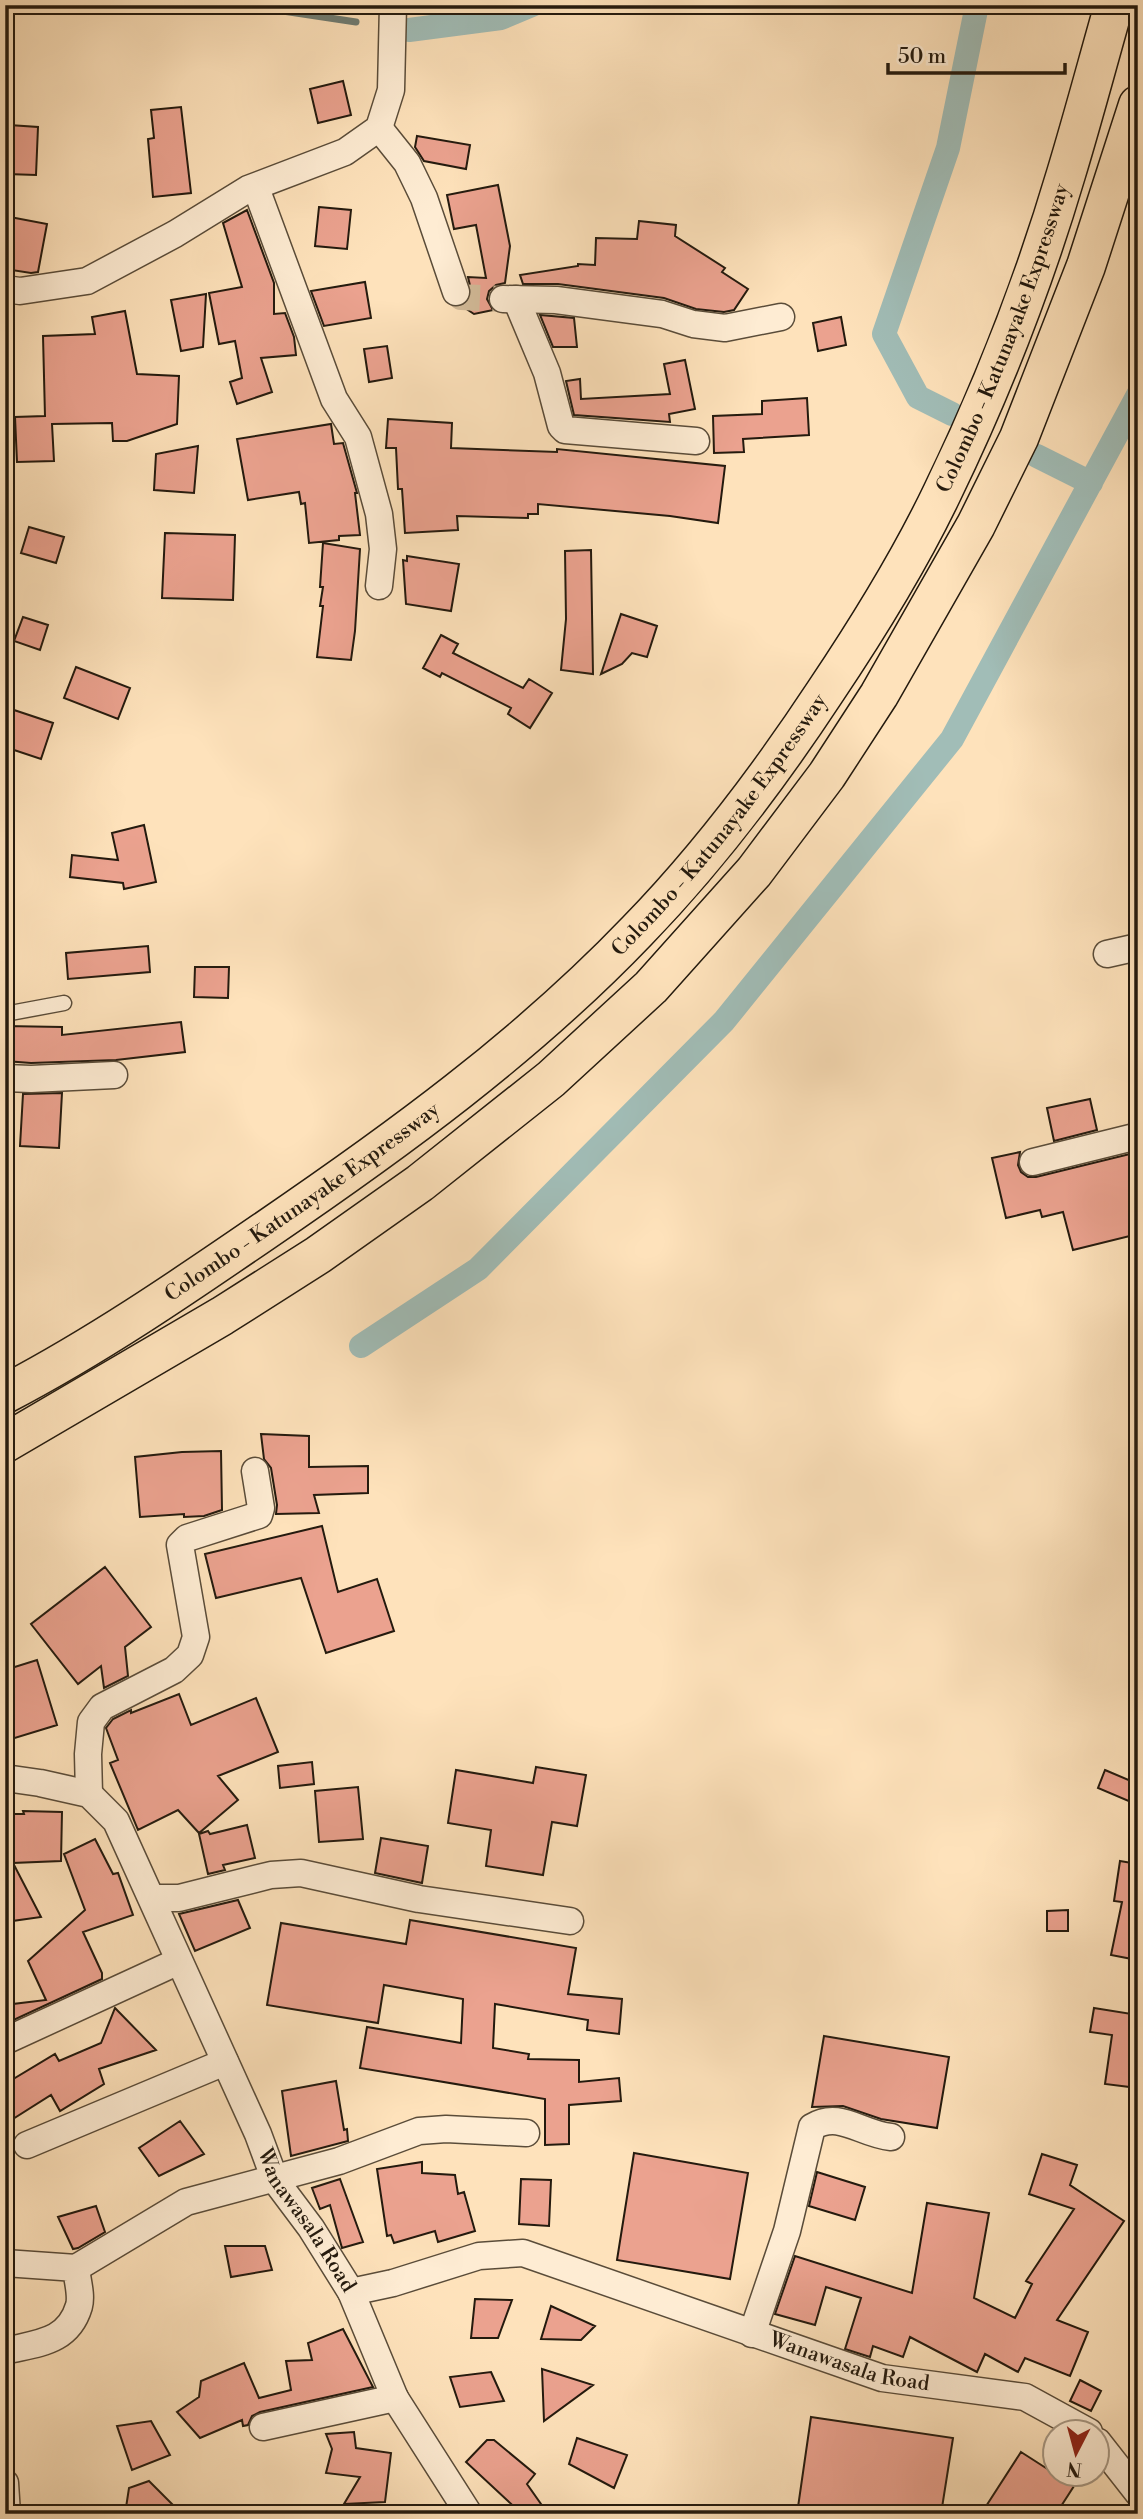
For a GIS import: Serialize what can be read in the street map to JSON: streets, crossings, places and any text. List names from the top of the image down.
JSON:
{
  "streets": {
    "highway": ["Colombo - Katunayake Expressway"],
    "street": ["Wanawasala Road"]
  },
  "scale_bar": "50 m",
  "north": "bottom"
}
